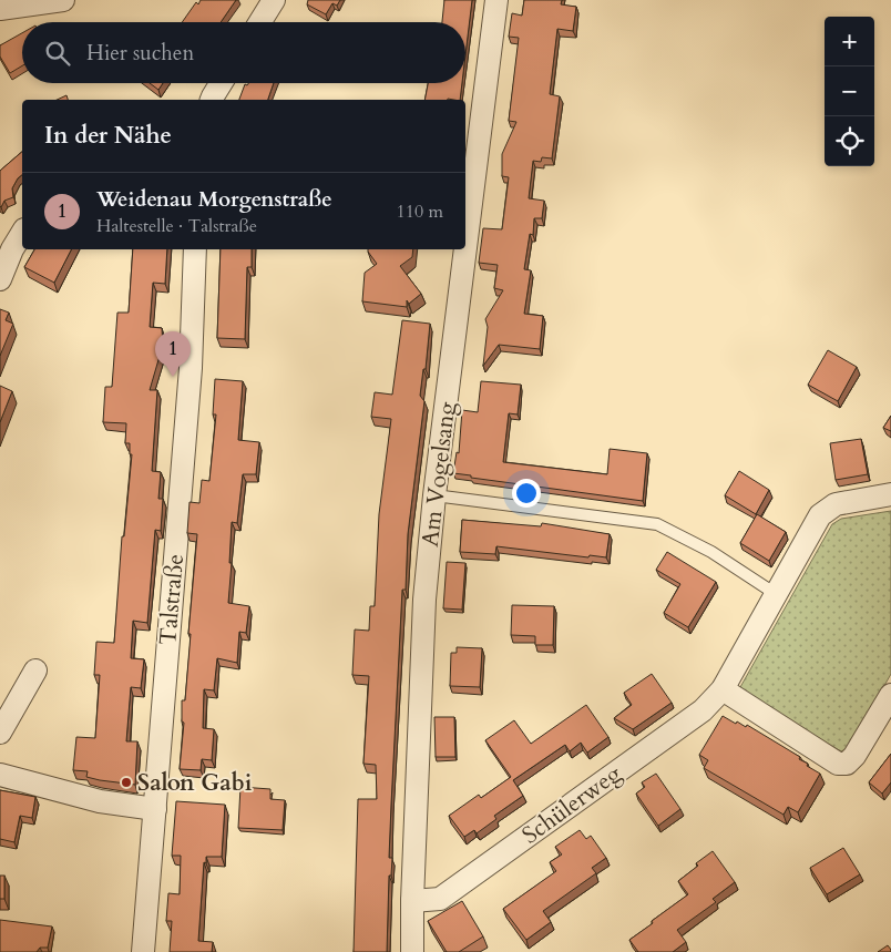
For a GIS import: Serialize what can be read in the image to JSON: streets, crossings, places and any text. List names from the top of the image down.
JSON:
{
  "streets": {
    "street": ["Am Vogelsang", "Talstraße", "Schülerweg"]
  },
  "crossings": [
    ["Am Vogelsang", "Schülerweg"]
  ],
  "places": ["Salon Gabi"],
  "page": {
    "map_buttons": ["+", "−"],
    "search": "Hier suchen",
    "heading": "In der Nähe",
    "list": [
      {
        "mark": "1",
        "name": "Weidenau Morgenstraße",
        "note": "Haltestelle · Talstraße",
        "value": "110 m"
      }
    ],
    "pins": "1"
  }
}
